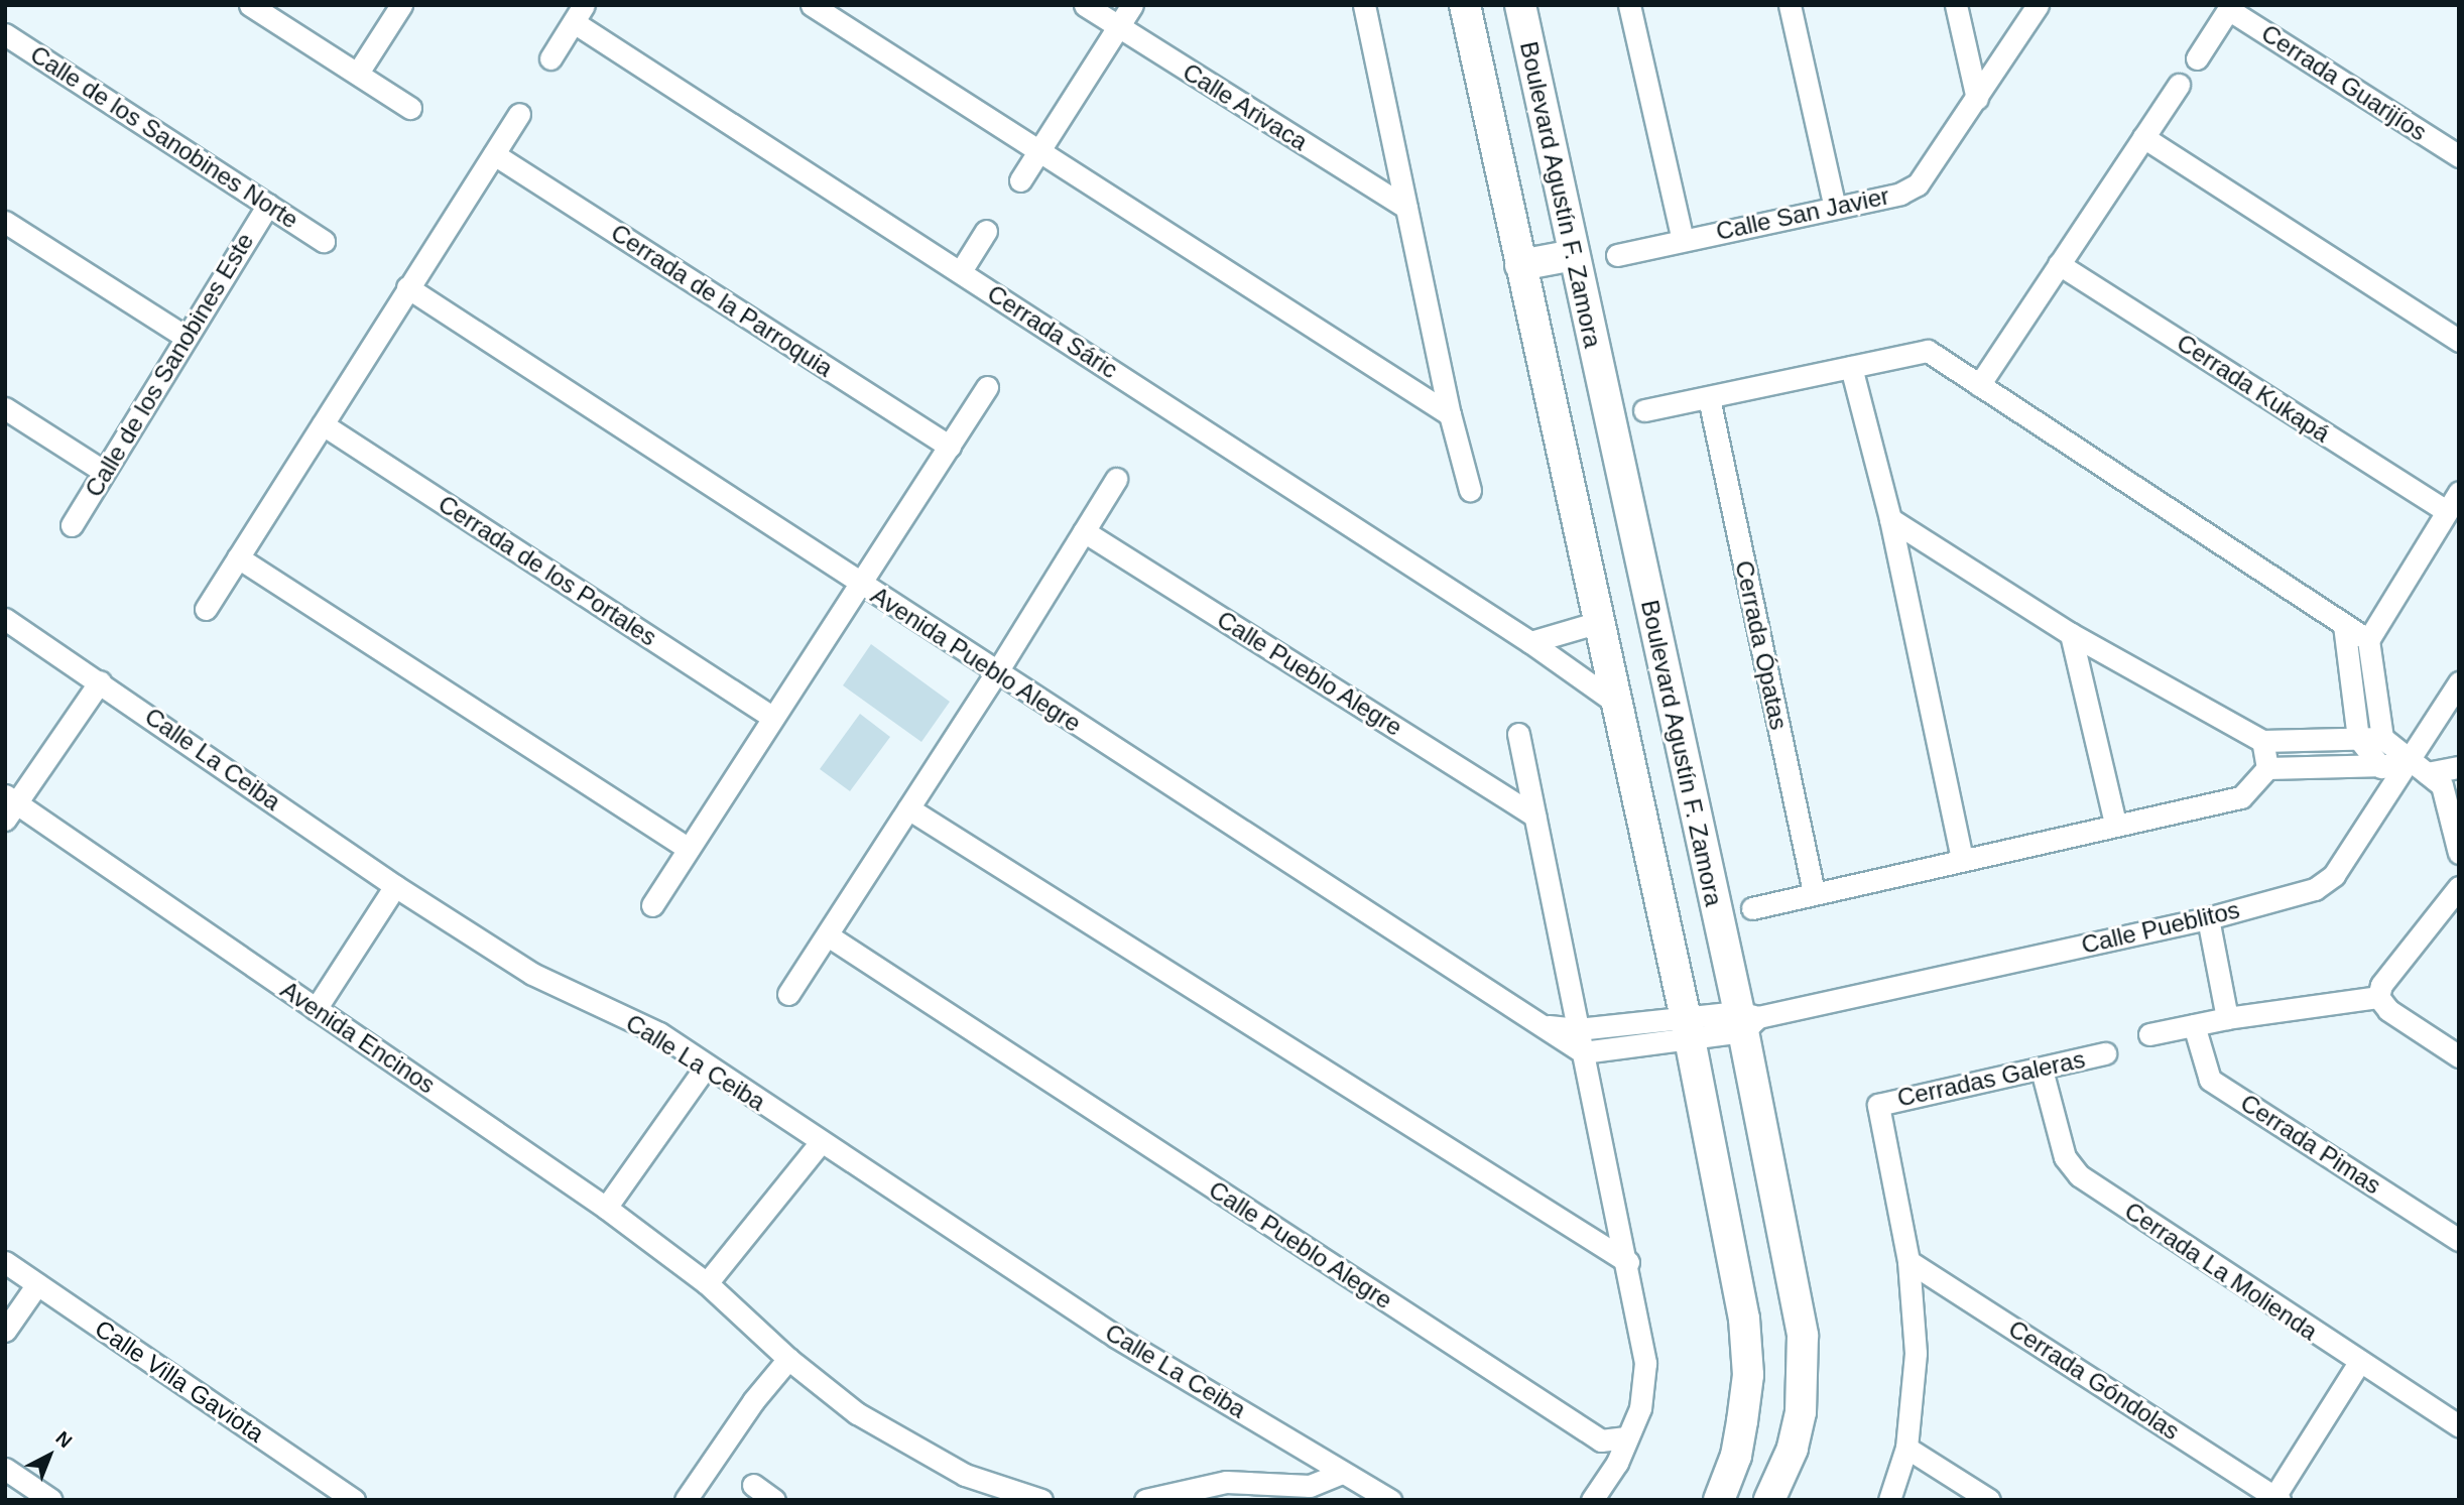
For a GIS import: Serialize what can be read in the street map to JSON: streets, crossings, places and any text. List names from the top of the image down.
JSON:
{
  "streets": {
    "street": [
      "Cerrada Guarijíos",
      "Calle Arivaca",
      "Calle de los Sanobines Norte",
      "Boulevard Agustín F. Zamora",
      "Calle San Javier",
      "Cerrada de la Parroquia",
      "Cerrada Sáric",
      "Calle de los Sanobines Este",
      "Cerrada Kukapá",
      "Cerrada de los Portales",
      "Cerrada Ópatas",
      "Avenida Pueblo Alegre",
      "Calle Pueblo Alegre",
      "Calle La Ceiba",
      "Calle Pueblitos",
      "Avenida Encinos",
      "Cerradas Galeras",
      "Cerrada Pimas",
      "Cerrada La Molienda",
      "Cerrada Góndolas",
      "Calle Villa Gaviota"
    ]
  },
  "crossings": [
    ["Calle de los Sanobines Norte", "Calle de los Sanobines Este"],
    ["Boulevard Agustín F. Zamora", "Avenida Pueblo Alegre"],
    ["Boulevard Agustín F. Zamora", "Calle Pueblitos"],
    ["Avenida Pueblo Alegre", "Calle Pueblitos"],
    ["Cerradas Galeras", "Cerrada La Molienda"],
    ["Cerradas Galeras", "Cerrada Góndolas"]
  ],
  "north": "top right"
}
